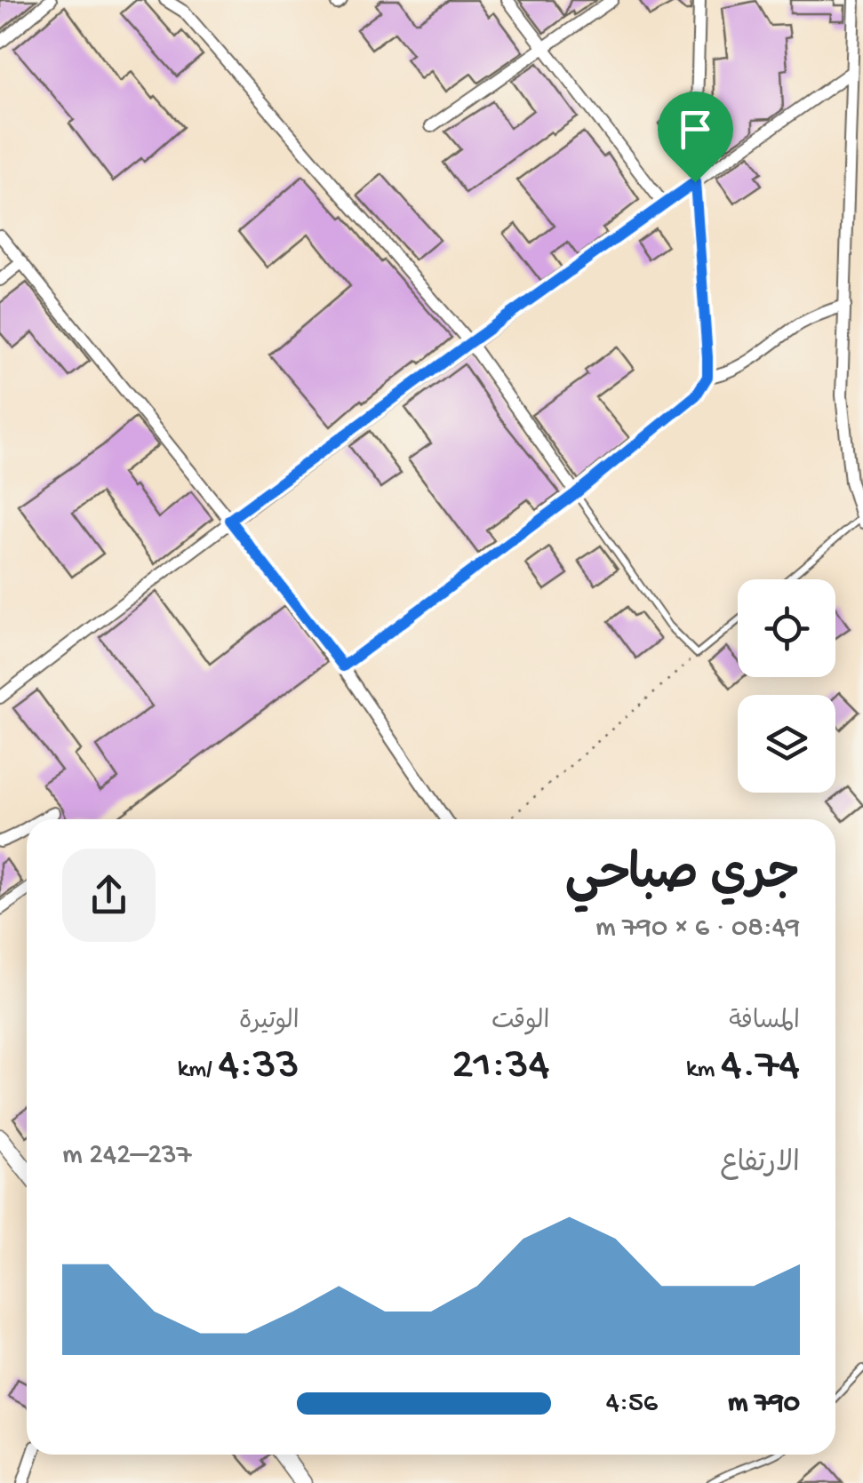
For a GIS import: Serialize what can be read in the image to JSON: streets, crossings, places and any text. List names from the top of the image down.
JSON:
{
  "page": {
    "heading": ["جري صباحي", "08:49 · 6 × 790 m"],
    "stats": [
      ["المسافة", "4.74 km"],
      ["الوقت", "21:34"],
      ["الوتيرة", "4:33 /km"]
    ],
    "chart": ["الارتفاع", "237–242 m"],
    "list": [
      {
        "name": "790 m",
        "note": "4:56"
      }
    ]
  }
}
